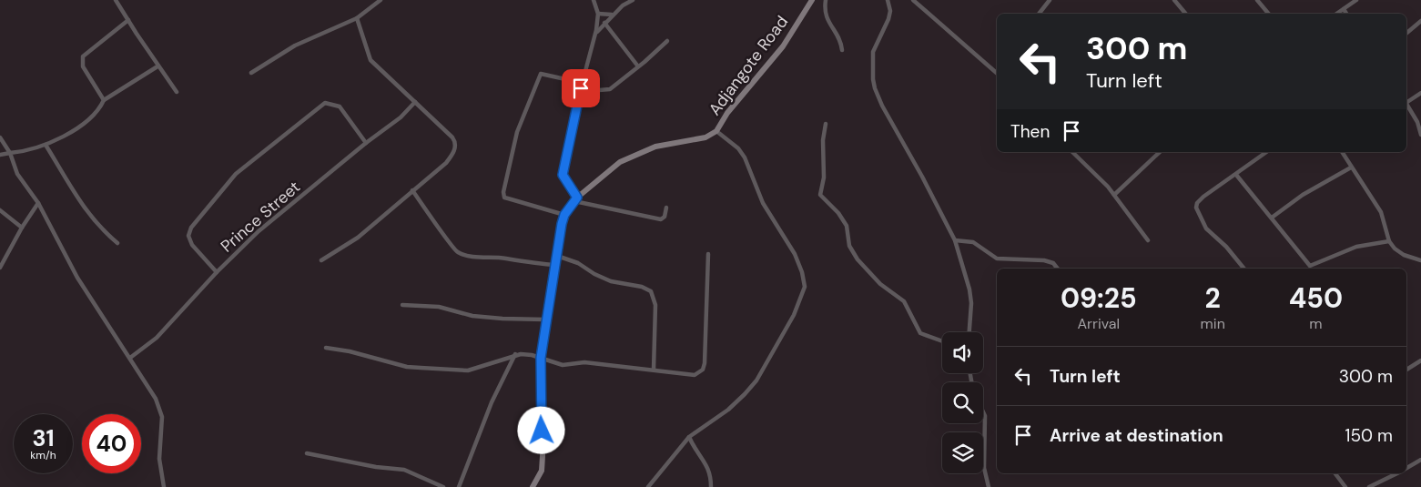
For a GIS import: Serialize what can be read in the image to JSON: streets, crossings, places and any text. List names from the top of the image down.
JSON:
{
  "streets": {
    "street": ["Adjangote Road", "Prince Street"]
  },
  "page": {
    "turn": ["300 m", "Turn left"],
    "then": "Then",
    "eta": [
      "09:25",
      "Arrival",
      "2",
      "min",
      "450",
      "m"
    ],
    "list": [
      {
        "name": "Turn left",
        "value": "300 m"
      },
      {
        "name": "Arrive at destination",
        "value": "150 m"
      }
    ],
    "speed": "31 km/h",
    "limit": "40"
  }
}
